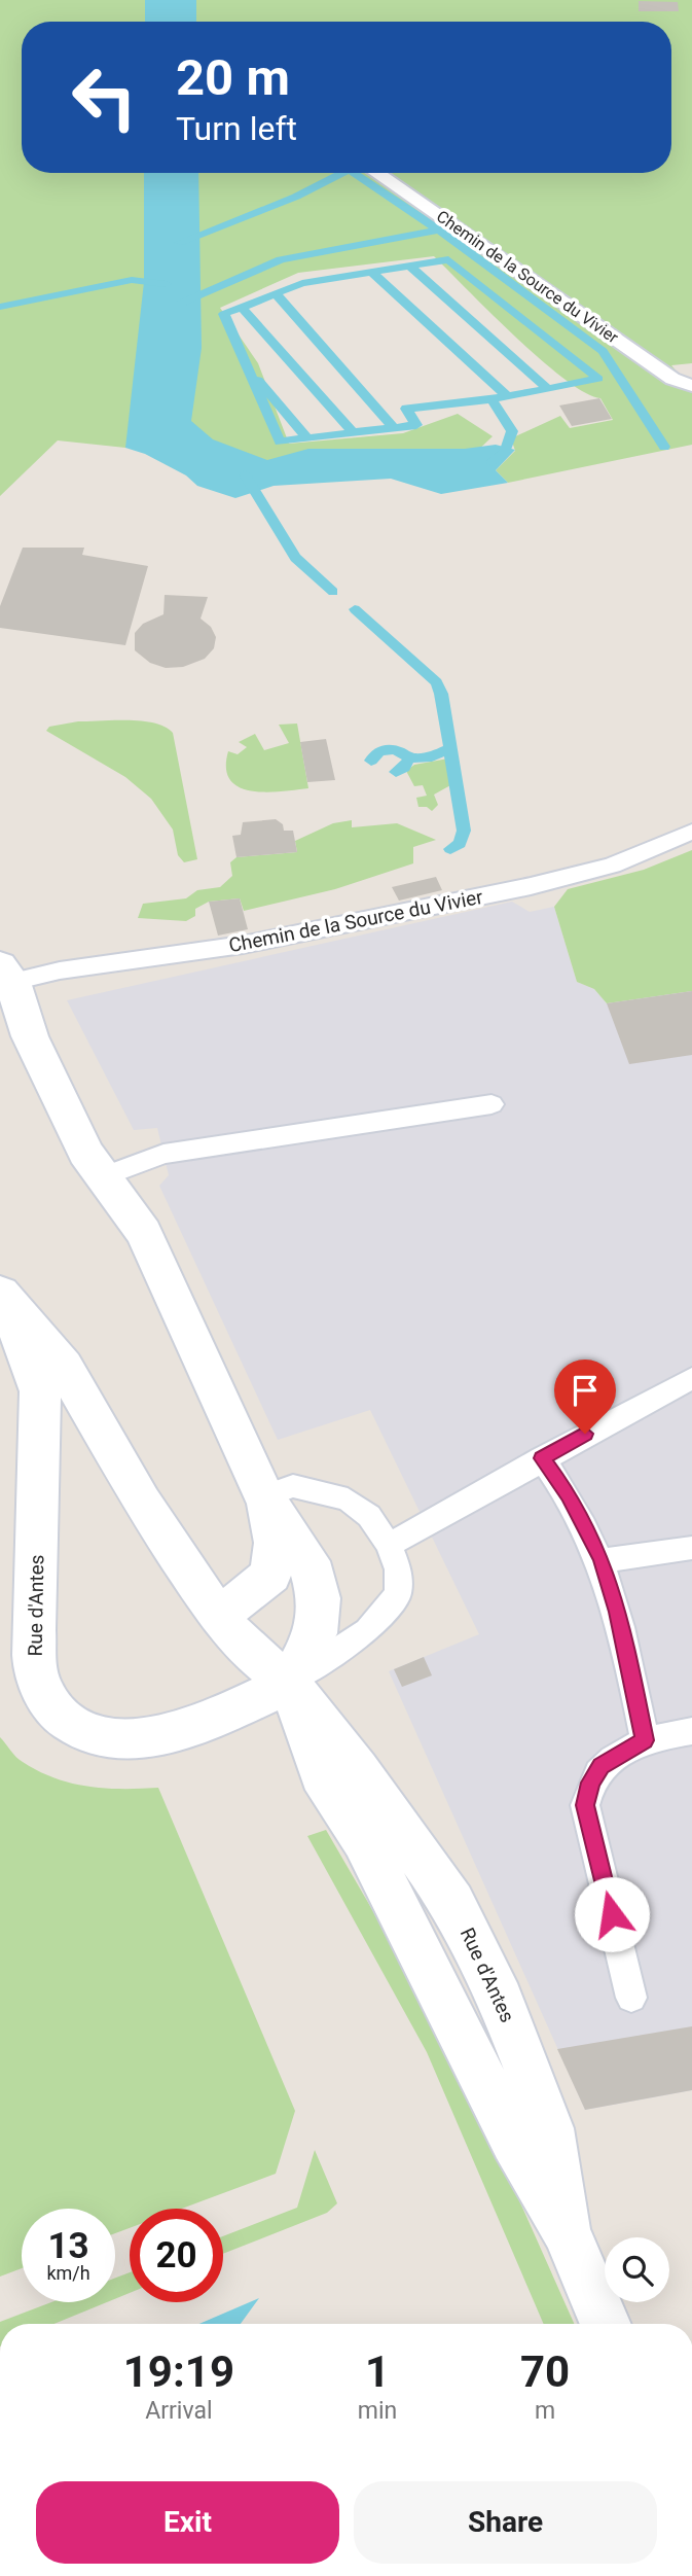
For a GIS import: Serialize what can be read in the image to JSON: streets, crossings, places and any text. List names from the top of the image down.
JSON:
{
  "streets": {
    "street": ["Rue d'Antes"],
    "lane": ["Chemin de la Source du Vivier"]
  },
  "page": {
    "turn": ["20 m", "Turn left"],
    "speed": "13 km/h",
    "limit": "20",
    "eta": [
      "19:19",
      "Arrival",
      "1",
      "min",
      "70",
      "m"
    ],
    "buttons": ["Exit", "Share"]
  }
}
